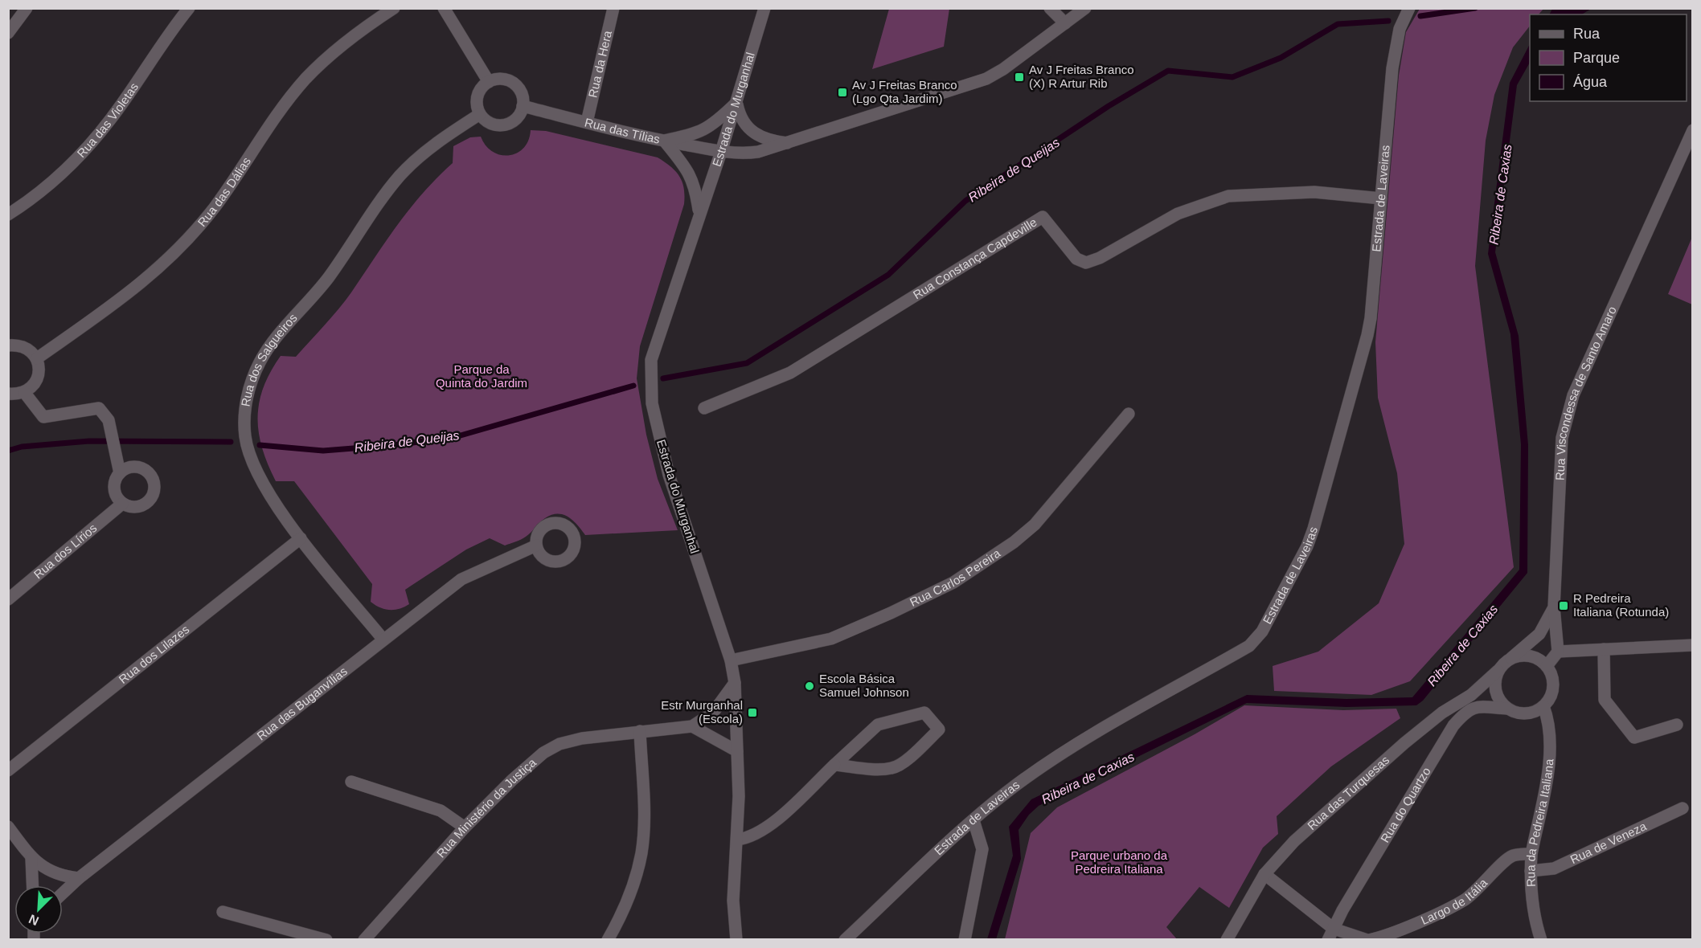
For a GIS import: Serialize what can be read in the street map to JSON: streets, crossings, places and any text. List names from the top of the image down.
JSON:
{
  "streets": {
    "street": [
      "Rua da Hera",
      "Estrada do Murganhal",
      "Rua das Violetas",
      "Rua das Tílias",
      "Rua das Dálias",
      "Estrada de Laveiras",
      "Rua Constança Capdeville",
      "Rua dos Salgueiros",
      "Rua Viscondessa de Santo Amaro",
      "Rua dos Lírios",
      "Rua Carlos Pereira",
      "Rua dos Lilazes",
      "Rua das Buganvílias",
      "Rua das Turquesas",
      "Rua do Quartzo",
      "Rua Ministério da Justiça",
      "Rua da Pedreira Italiana",
      "Rua de Veneza",
      "Largo de Itália"
    ]
  },
  "crossings": [
    ["Rua da Hera", "Rua das Tílias"],
    ["Estrada do Murganhal", "Rua das Tílias"],
    ["Estrada do Murganhal", "Rua Carlos Pereira"],
    ["Estrada do Murganhal", "Rua Ministério da Justiça"],
    ["Rua das Tílias", "Rua dos Salgueiros"],
    ["Estrada de Laveiras", "Rua Constança Capdeville"],
    ["Rua dos Salgueiros", "Rua dos Lilazes"],
    ["Rua dos Salgueiros", "Rua das Buganvílias"],
    ["Rua Viscondessa de Santo Amaro", "Rua das Turquesas"],
    ["Rua Viscondessa de Santo Amaro", "Rua do Quartzo"],
    ["Rua Viscondessa de Santo Amaro", "Rua da Pedreira Italiana"],
    ["Rua das Turquesas", "Rua do Quartzo"],
    ["Rua das Turquesas", "Rua da Pedreira Italiana"],
    ["Rua das Turquesas", "Largo de Itália"],
    ["Rua do Quartzo", "Rua da Pedreira Italiana"],
    ["Rua do Quartzo", "Largo de Itália"],
    ["Rua da Pedreira Italiana", "Rua de Veneza"],
    ["Rua da Pedreira Italiana", "Largo de Itália"]
  ],
  "water": ["Ribeira de Queijas", "Ribeira de Caxias"],
  "parks": ["Parque da Quinta do Jardim", "Parque urbano da Pedreira Italiana"],
  "places": {
    "transit": [
      "Av J Freitas Branco (X) R Artur Rib",
      "Av J Freitas Branco (Lgo Qta Jardim)",
      "R Pedreira Italiana (Rotunda)",
      "Estr Murganhal (Escola)"
    ],
    "other": ["Escola Básica Samuel Johnson"]
  },
  "legend": ["Rua", "Parque", "Água"],
  "north": "bottom left"
}
